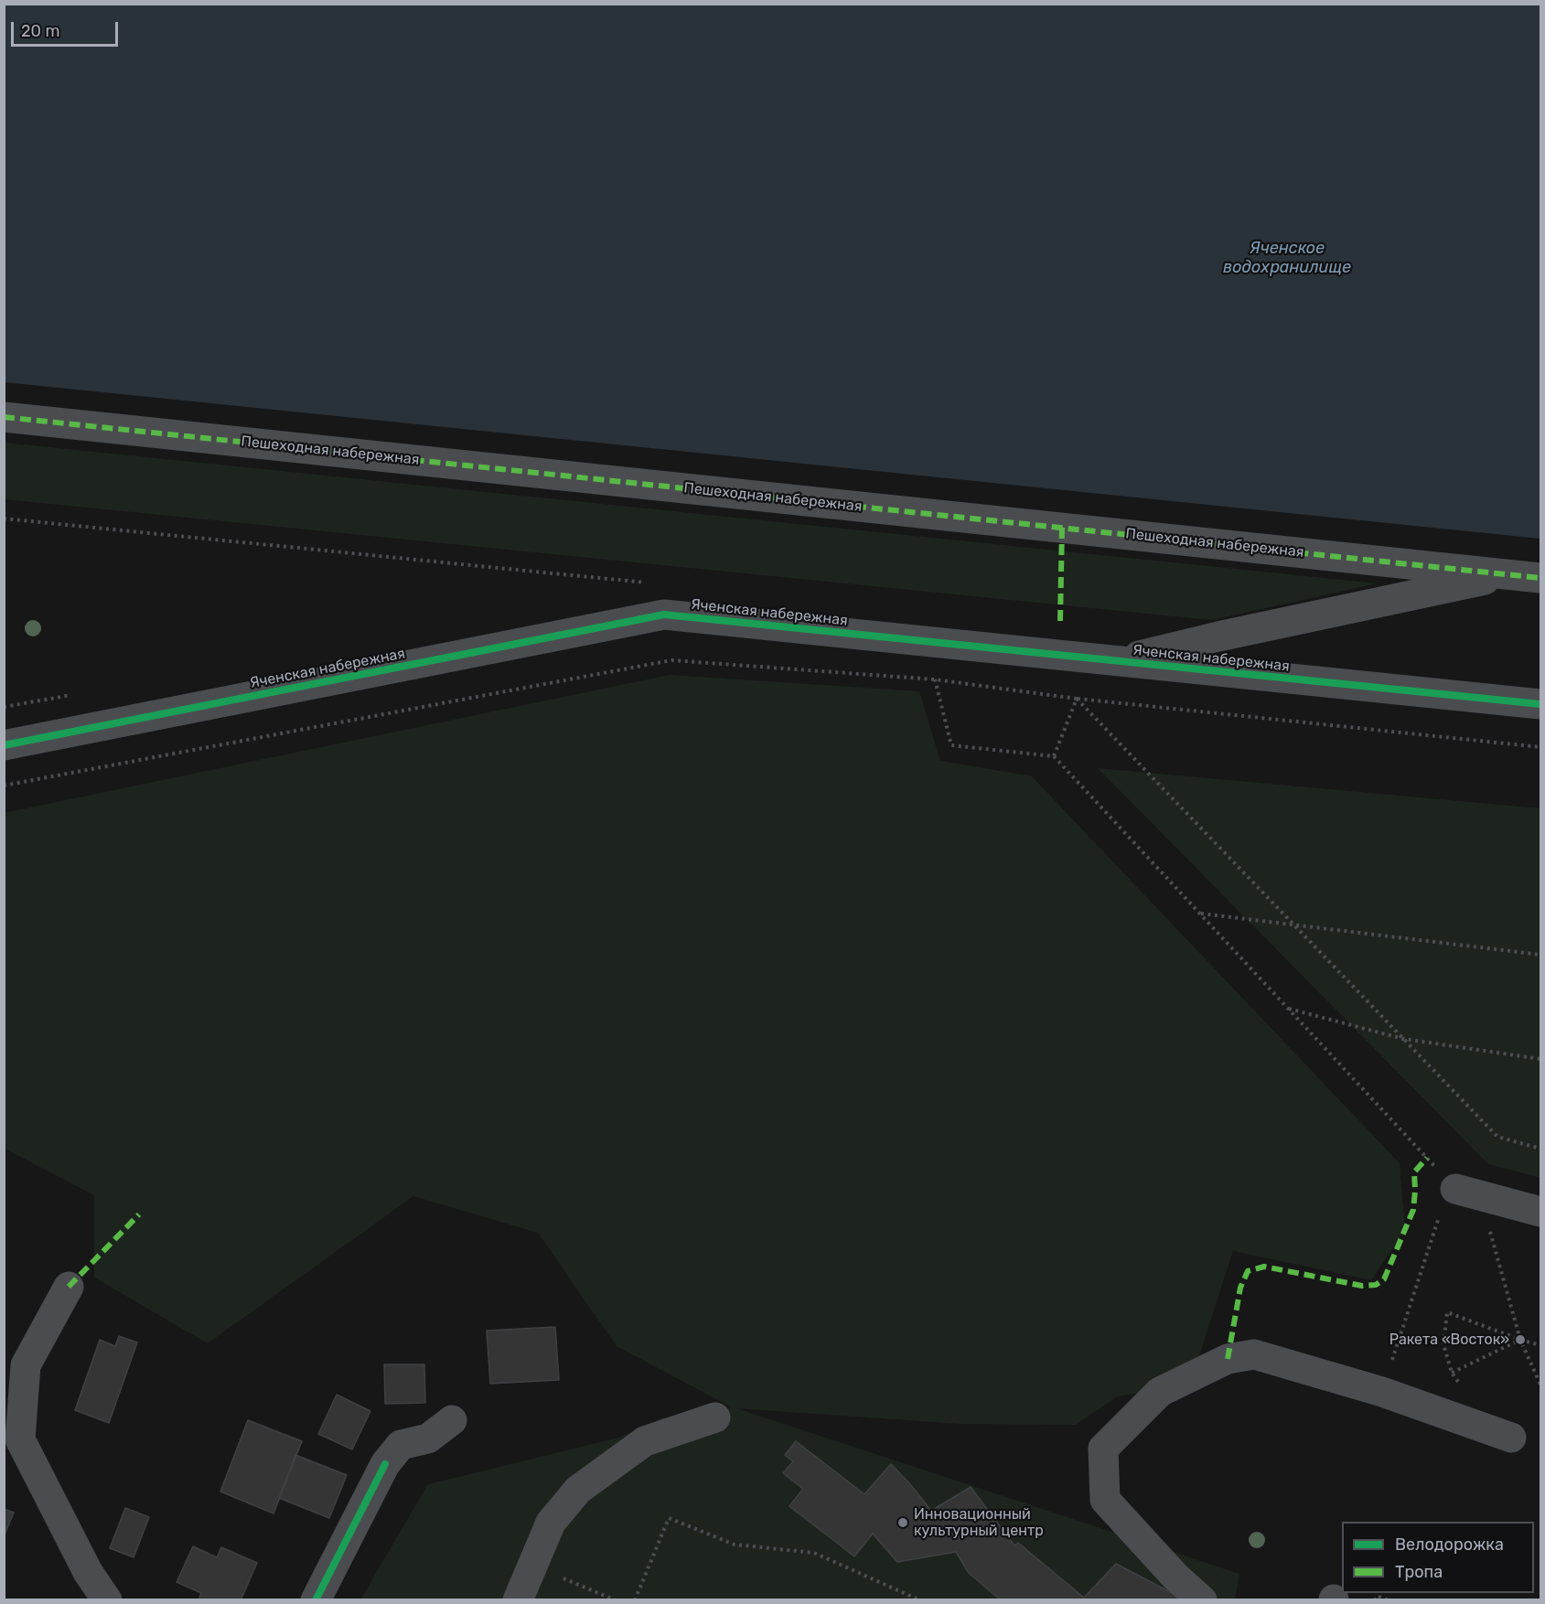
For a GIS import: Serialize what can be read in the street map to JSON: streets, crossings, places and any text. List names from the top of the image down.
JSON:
{
  "streets": {
    "street": ["Пешеходная набережная", "Яченская набережная"]
  },
  "water": ["Яченское водохранилище"],
  "places": ["Ракета «Восток»", "Инновационный культурный центр"],
  "legend": ["Велодорожка", "Тропа"],
  "scale_bar": "20 m"
}
